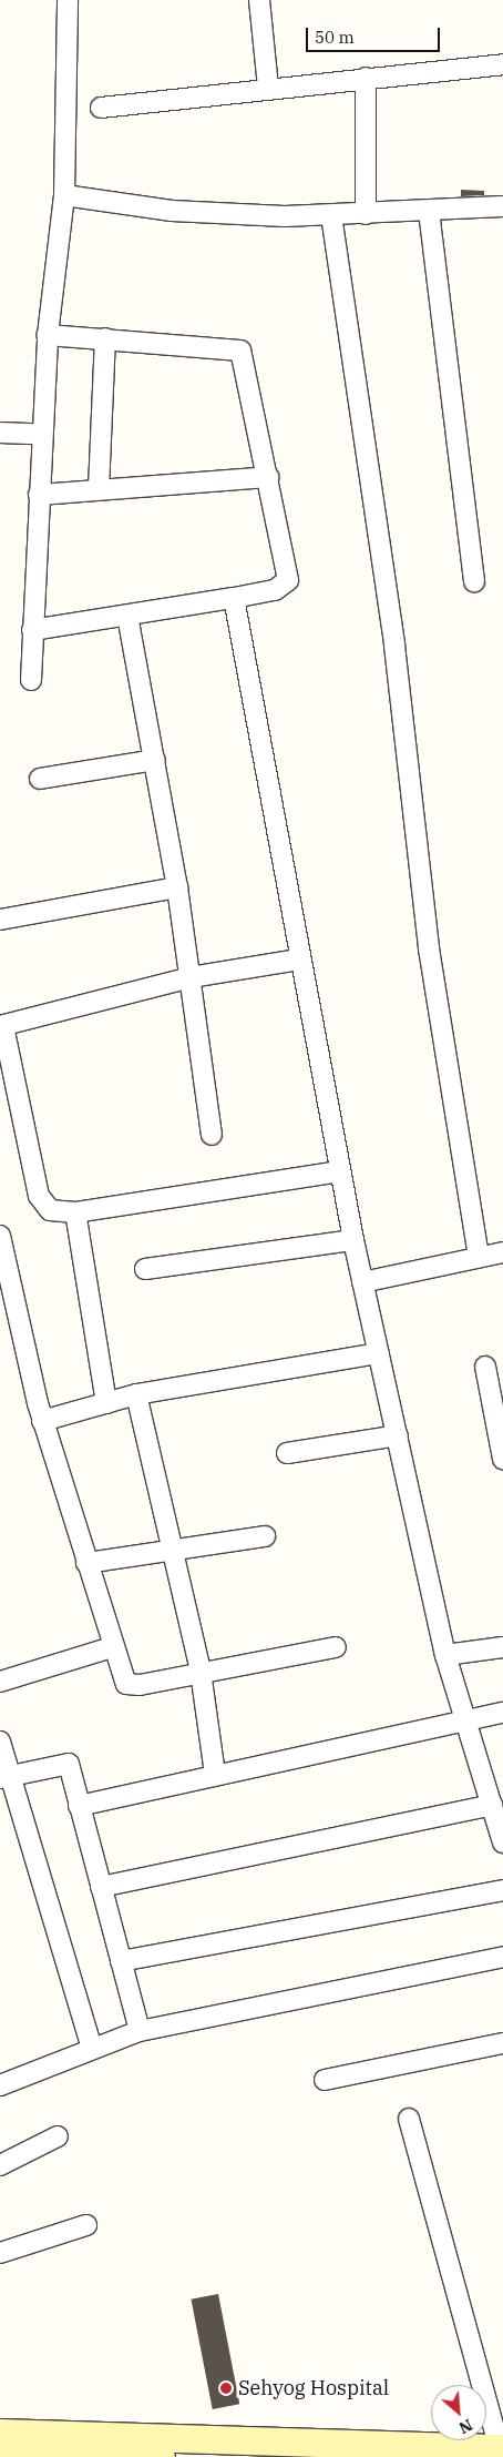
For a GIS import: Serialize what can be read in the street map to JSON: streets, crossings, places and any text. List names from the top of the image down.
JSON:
{
  "places": ["Sehyog Hospital"],
  "scale_bar": "50 m",
  "north": "bottom right"
}
